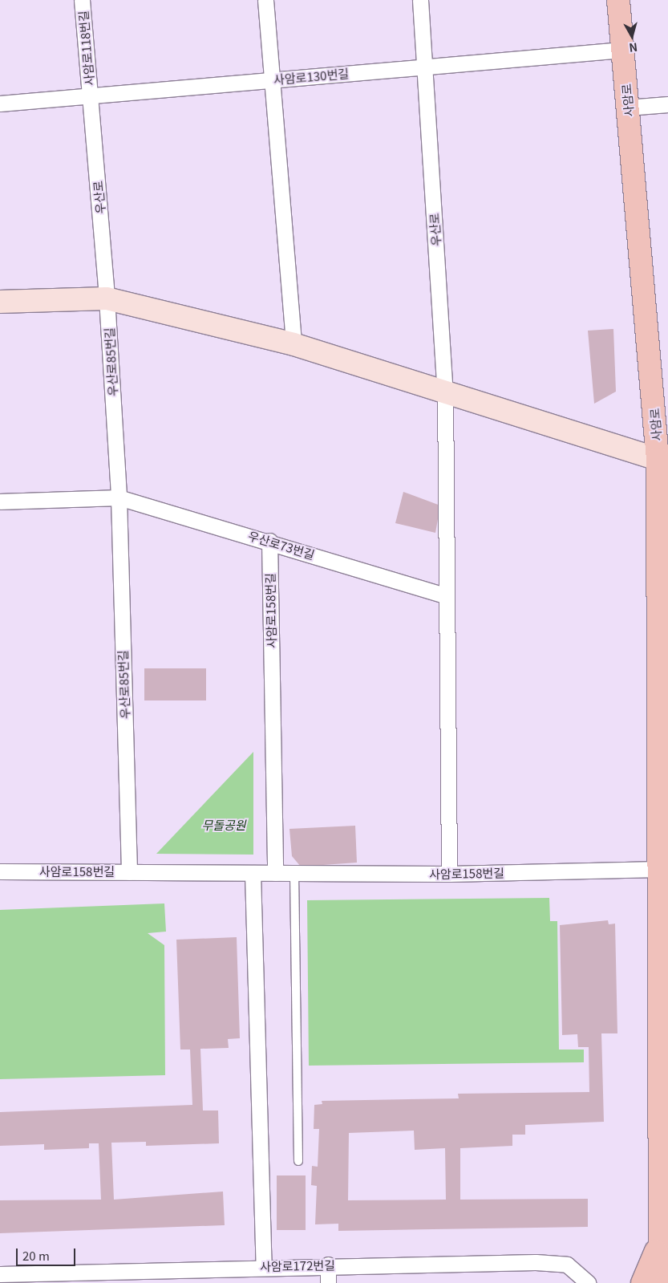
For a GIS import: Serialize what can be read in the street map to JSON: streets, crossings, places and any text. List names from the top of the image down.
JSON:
{
  "streets": {
    "main road": ["사암로"],
    "street": [
      "사암로118번길",
      "사암로130번길",
      "우산로",
      "우산로85번길",
      "우산로73번길",
      "사암로158번길",
      "사암로172번길"
    ]
  },
  "crossings": [
    ["사암로118번길", "사암로130번길"],
    ["사암로118번길", "우산로"],
    ["사암로130번길", "사암로"],
    ["사암로130번길", "우산로"],
    ["사암로", "사암로158번길"],
    ["우산로", "우산로85번길"],
    ["우산로85번길", "우산로73번길"],
    ["우산로85번길", "사암로158번길"],
    ["우산로73번길", "사암로158번길"]
  ],
  "parks": ["무돌공원"],
  "scale_bar": "20 m",
  "north": "bottom"
}
